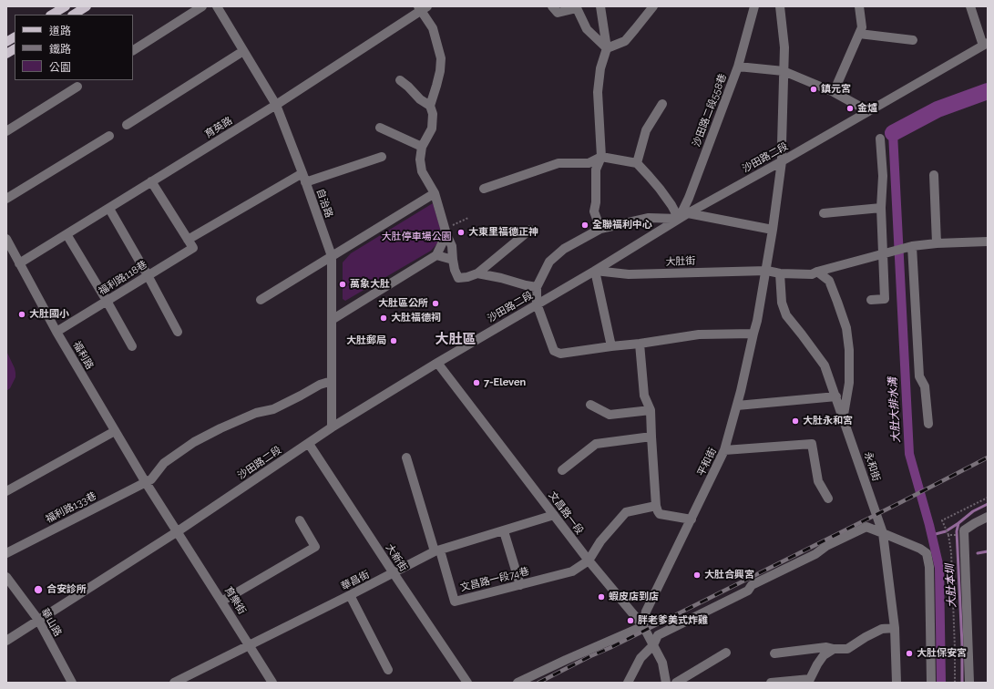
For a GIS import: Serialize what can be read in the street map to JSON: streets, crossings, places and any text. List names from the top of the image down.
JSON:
{
  "streets": {
    "street": [
      "沙田路二段558巷",
      "育英路",
      "沙田路二段",
      "自治路",
      "大肚街",
      "福利路118巷",
      "福利路",
      "平和街",
      "永和街",
      "福利路133巷",
      "文昌路一段",
      "大新街",
      "文昌路一段74巷",
      "華昌街",
      "育樂街",
      "華山路"
    ]
  },
  "crossings": [
    ["沙田路二段558巷", "沙田路二段"],
    ["育英路", "自治路"],
    ["育英路", "福利路"],
    ["沙田路二段", "自治路"],
    ["沙田路二段", "大肚街"],
    ["沙田路二段", "福利路"],
    ["沙田路二段", "平和街"],
    ["沙田路二段", "文昌路一段"],
    ["沙田路二段", "大新街"],
    ["沙田路二段", "育樂街"],
    ["沙田路二段", "華山路"],
    ["大肚街", "平和街"],
    ["福利路118巷", "福利路"],
    ["福利路", "福利路133巷"],
    ["福利路", "育樂街"],
    ["平和街", "文昌路一段"],
    ["文昌路一段", "文昌路一段74巷"],
    ["文昌路一段", "華昌街"],
    ["大新街", "華昌街"],
    ["文昌路一段74巷", "華昌街"],
    ["華昌街", "育樂街"]
  ],
  "districts": ["大肚區"],
  "water": ["大肚大排水溝", "大肚本圳"],
  "parks": ["大肚停車場公園"],
  "places": [
    "鎮元宮",
    "金爐",
    "全聯福利中心",
    "大東里福德正神",
    "萬象大肚",
    "大肚區公所",
    "大肚國小",
    "大肚福德祠",
    "大肚郵局",
    "7-Eleven",
    "大肚永和宮",
    "大肚合興宮",
    "合安診所",
    "蝦皮店到店",
    "胖老爹美式炸雞",
    "大肚保安宮"
  ],
  "legend": ["道路", "鐵路", "公園"]
}
